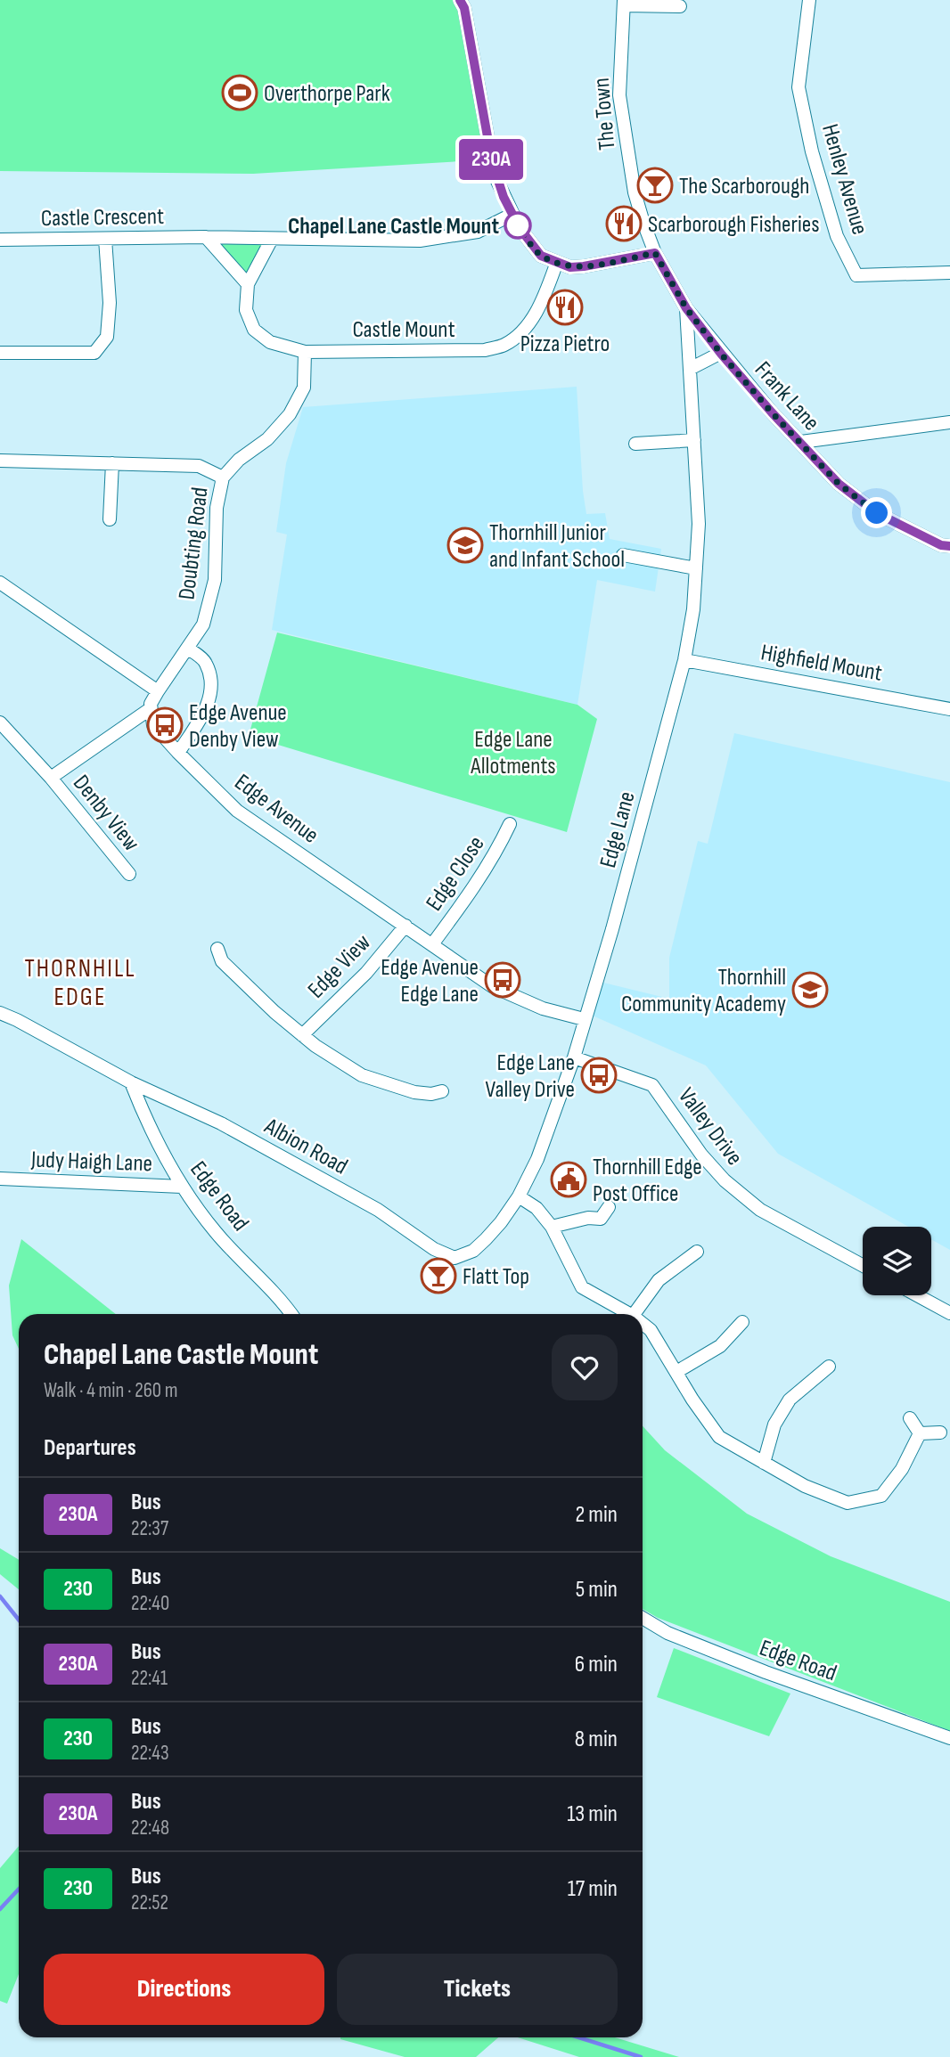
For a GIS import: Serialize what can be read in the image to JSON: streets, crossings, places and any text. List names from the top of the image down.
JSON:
{
  "streets": {
    "street": [
      "The Town",
      "Henley Avenue",
      "Castle Crescent",
      "Castle Mount",
      "Frank Lane",
      "Doubting Road",
      "Highfield Mount",
      "Edge Avenue",
      "Denby View",
      "Edge Lane",
      "Edge Close",
      "Edge View",
      "Valley Drive",
      "Albion Road",
      "Judy Haigh Lane",
      "Edge Road"
    ]
  },
  "crossings": [
    ["The Town", "Frank Lane"],
    ["Frank Lane", "Edge Lane"],
    ["Highfield Mount", "Edge Lane"],
    ["Edge Avenue", "Denby View"],
    ["Edge Avenue", "Edge Lane"],
    ["Edge Avenue", "Edge Close"],
    ["Edge Avenue", "Edge View"],
    ["Edge Lane", "Valley Drive"],
    ["Edge Lane", "Albion Road"],
    ["Albion Road", "Edge Road"],
    ["Judy Haigh Lane", "Edge Road"]
  ],
  "districts": ["THORNHILL EDGE"],
  "parks": ["Edge Lane Allotments"],
  "places": {
    "sports": ["Overthorpe Park"],
    "bar": ["The Scarborough", "Flatt Top"],
    "restaurant": ["Scarborough Fisheries", "Pizza Pietro"],
    "other": ["Chapel Lane Castle Mount"],
    "school or university": ["Thornhill Junior and Infant School", "Thornhill Community Academy"],
    "bus stop": ["Edge Avenue Denby View", "Edge Avenue Edge Lane", "Edge Lane Valley Drive"],
    "public building": ["Thornhill Edge Post Office"]
  },
  "lines": ["bus line 230A"],
  "page": {
    "on_map": "230A",
    "heading": [
      ["Chapel Lane Castle Mount", "Walk · 4 min · 260 m"],
      "Departures"
    ],
    "list": [
      {
        "mark": "230A",
        "name": "Bus",
        "note": "22:37",
        "value": "2 min"
      },
      {
        "mark": "230",
        "name": "Bus",
        "note": "22:40",
        "value": "5 min"
      },
      {
        "mark": "230A",
        "name": "Bus",
        "note": "22:41",
        "value": "6 min"
      },
      {
        "mark": "230",
        "name": "Bus",
        "note": "22:43",
        "value": "8 min"
      },
      {
        "mark": "230A",
        "name": "Bus",
        "note": "22:48",
        "value": "13 min"
      },
      {
        "mark": "230",
        "name": "Bus",
        "note": "22:52",
        "value": "17 min"
      }
    ],
    "buttons": ["Directions", "Tickets"]
  }
}
